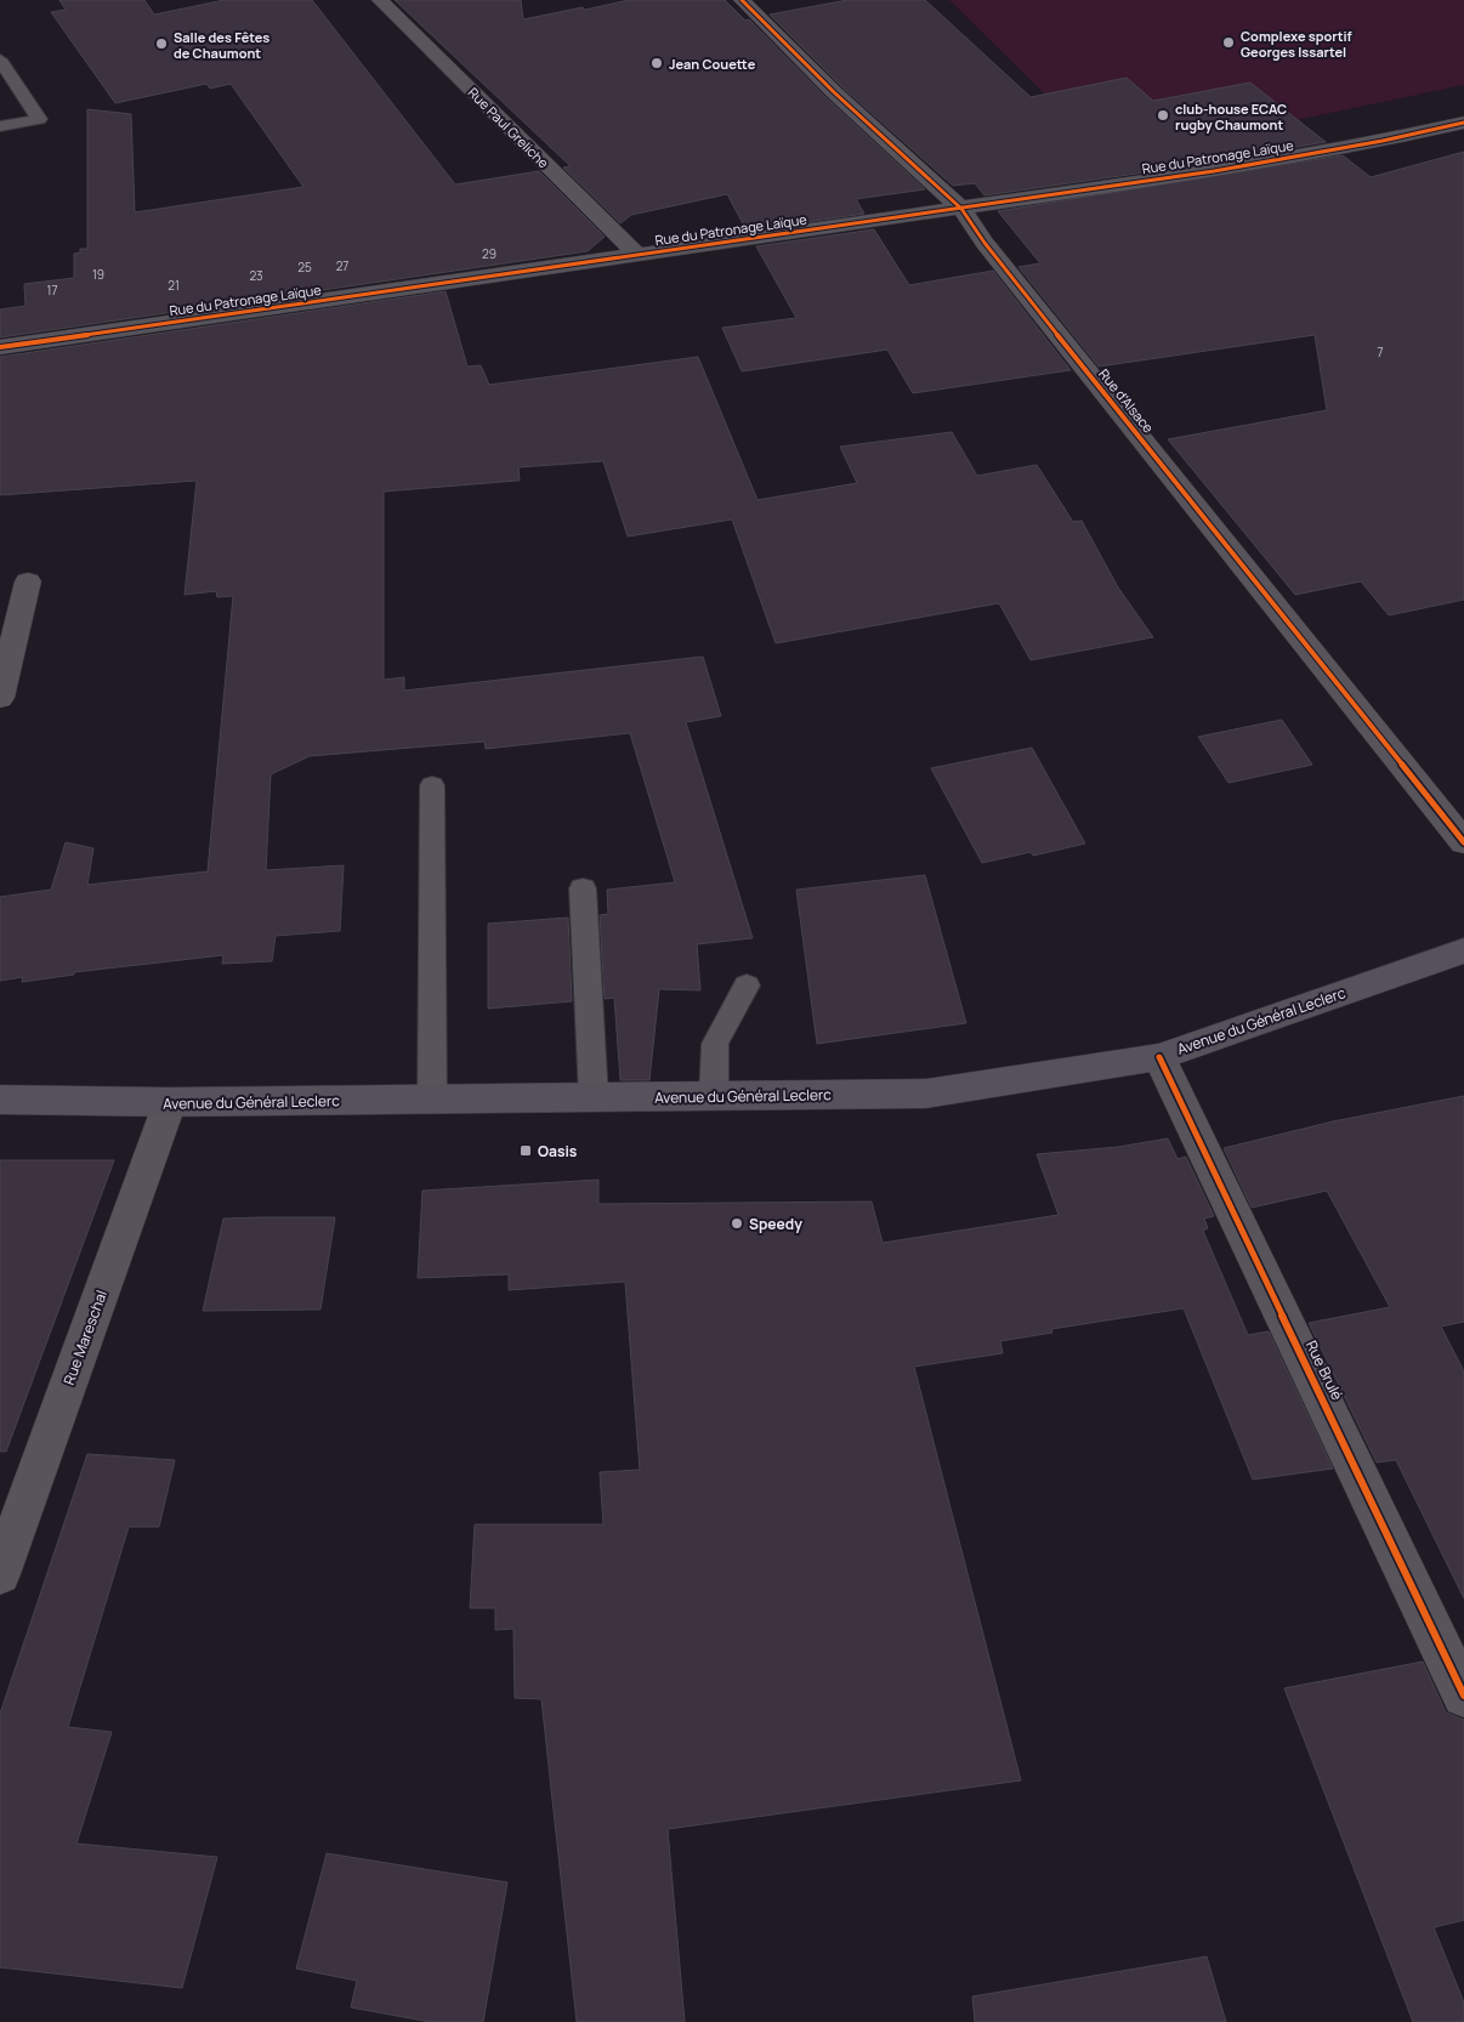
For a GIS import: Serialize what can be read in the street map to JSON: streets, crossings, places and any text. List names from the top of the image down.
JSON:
{
  "streets": {
    "main road": ["Avenue du Général Leclerc"],
    "street": [
      "Rue Paul Greliche",
      "Rue du Patronage Laïque",
      "Rue d'Alsace",
      "Rue Mareschal",
      "Rue Brulé"
    ]
  },
  "crossings": [
    ["Rue Paul Greliche", "Rue du Patronage Laïque"],
    ["Rue du Patronage Laïque", "Rue d'Alsace"],
    ["Avenue du Général Leclerc", "Rue Mareschal"],
    ["Avenue du Général Leclerc", "Rue Brulé"]
  ],
  "places": {
    "other": [
      "Complexe sportif Georges Issartel",
      "Salle des Fêtes de Chaumont",
      "Jean Couette",
      "club-house ECAC rugby Chaumont",
      "Speedy"
    ],
    "transit": ["Oasis"]
  },
  "house_numbers": [
    "29",
    "27",
    "25",
    "19",
    "23",
    "21",
    "17",
    "7"
  ]
}
